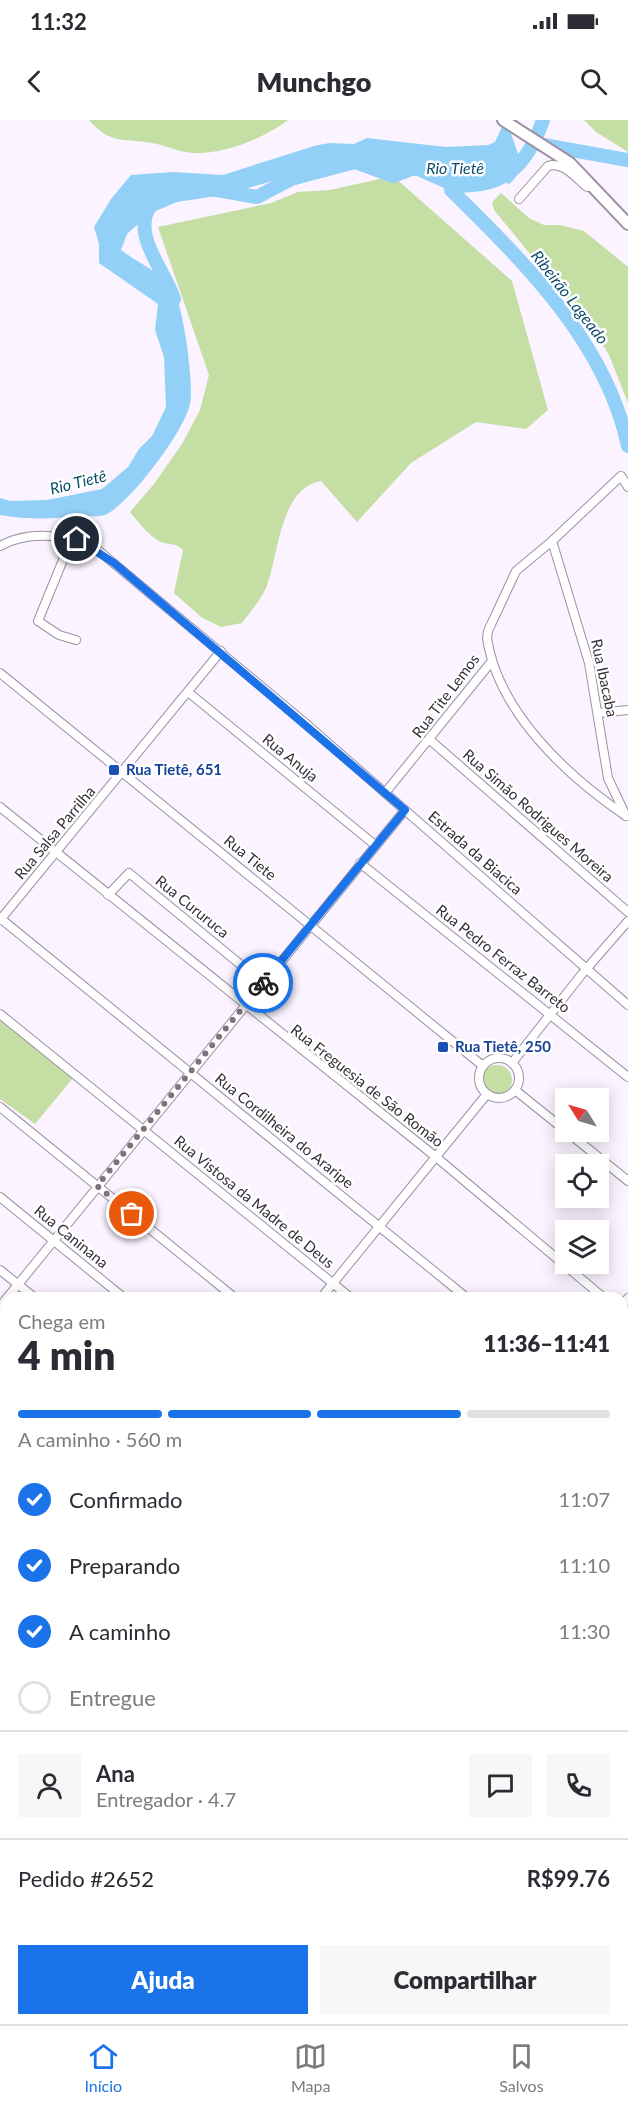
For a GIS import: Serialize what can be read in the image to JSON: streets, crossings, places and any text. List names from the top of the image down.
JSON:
{
  "streets": {
    "street": [
      "Rua Ibacaba",
      "Rua Tite Lemos",
      "Rua Anuja",
      "Rua Simão Rodrigues Moreira",
      "Rua Salsa Parrilha",
      "Estrada da Biacica",
      "Rua Tiete",
      "Rua Cururuca",
      "Rua Pedro Ferraz Barreto",
      "Rua Freguesia de São Romão",
      "Rua Cordilheira do Araripe",
      "Rua Vistosa da Madre de Deus",
      "Rua Caninana"
    ]
  },
  "crossings": [
    ["Rua Ibacaba", "Rua Tite Lemos"],
    ["Rua Tite Lemos", "Rua Simão Rodrigues Moreira"],
    ["Rua Tite Lemos", "Estrada da Biacica"],
    ["Rua Anuja", "Rua Salsa Parrilha"],
    ["Rua Salsa Parrilha", "Estrada da Biacica"],
    ["Rua Salsa Parrilha", "Rua Tiete"],
    ["Rua Salsa Parrilha", "Rua Freguesia de São Romão"],
    ["Rua Salsa Parrilha", "Rua Cordilheira do Araripe"],
    ["Rua Cururuca", "Rua Freguesia de São Romão"]
  ],
  "water": ["Rio Tietê", "Ribeirão Lageado"],
  "places": {
    "transit": ["Rua Tietê, 651", "Rua Tietê, 250"]
  },
  "north": "top left",
  "page": {
    "status": "11:32",
    "header": "Munchgo",
    "heading": ["4 min", "Chega em", "11:36–11:41"],
    "panel": [
      "Ana",
      "Entregador · 4.7",
      "Pedido #2652",
      "R$99.76"
    ],
    "bar": "A caminho · 560 m",
    "list": [
      ["Confirmado", "11:07"],
      ["Preparando", "11:10"],
      ["A caminho", "11:30"],
      "Entregue"
    ],
    "buttons": ["Ajuda", "Compartilhar"],
    "tabs": ["Início", "Mapa", "Salvos"]
  }
}
